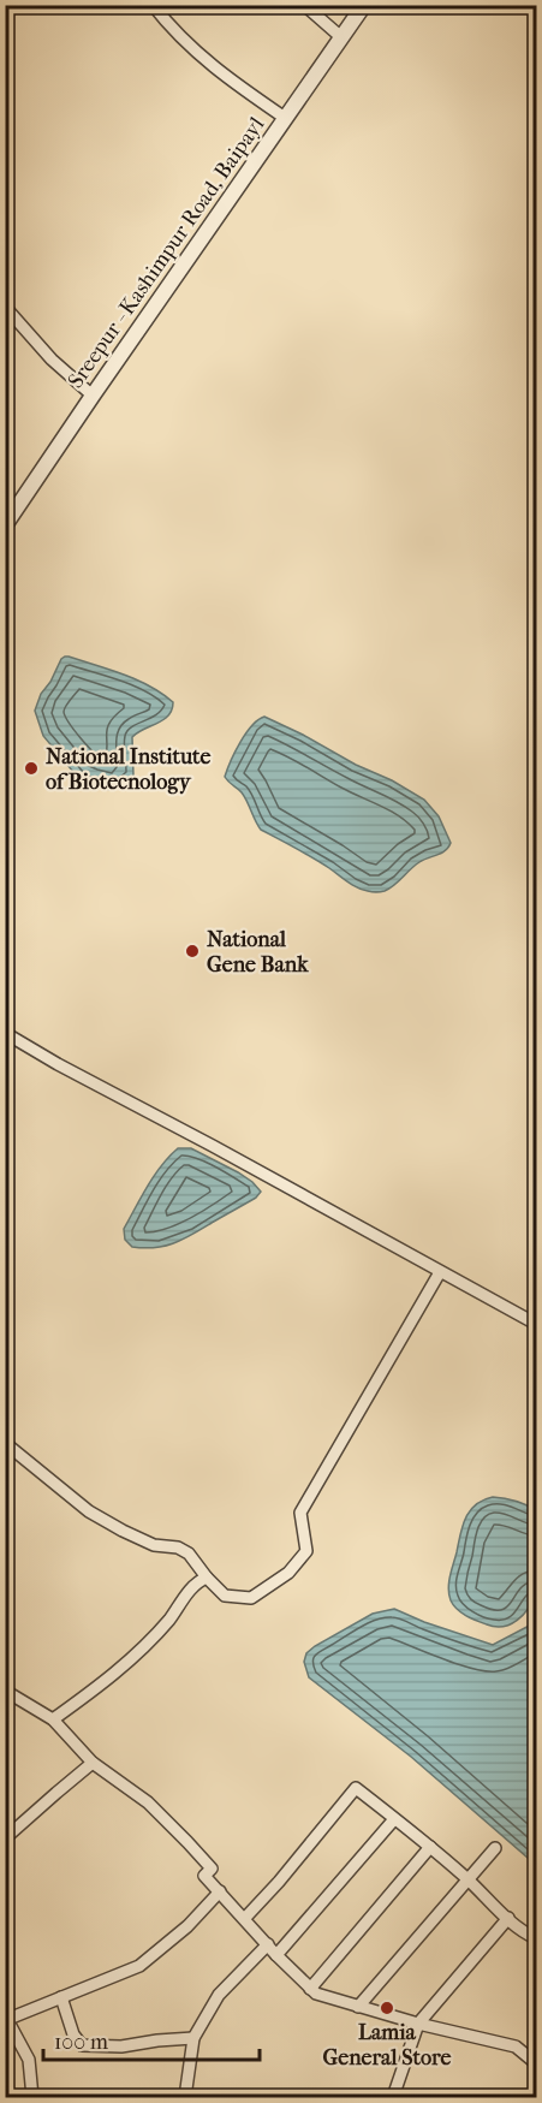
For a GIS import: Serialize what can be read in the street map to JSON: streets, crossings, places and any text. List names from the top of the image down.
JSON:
{
  "streets": {
    "street": ["Sreepur - Kashimpur Road, Baipayl"]
  },
  "places": ["National Institute of Biotecnology", "National Gene Bank", "Lamia General Store"],
  "scale_bar": "100 m"
}
